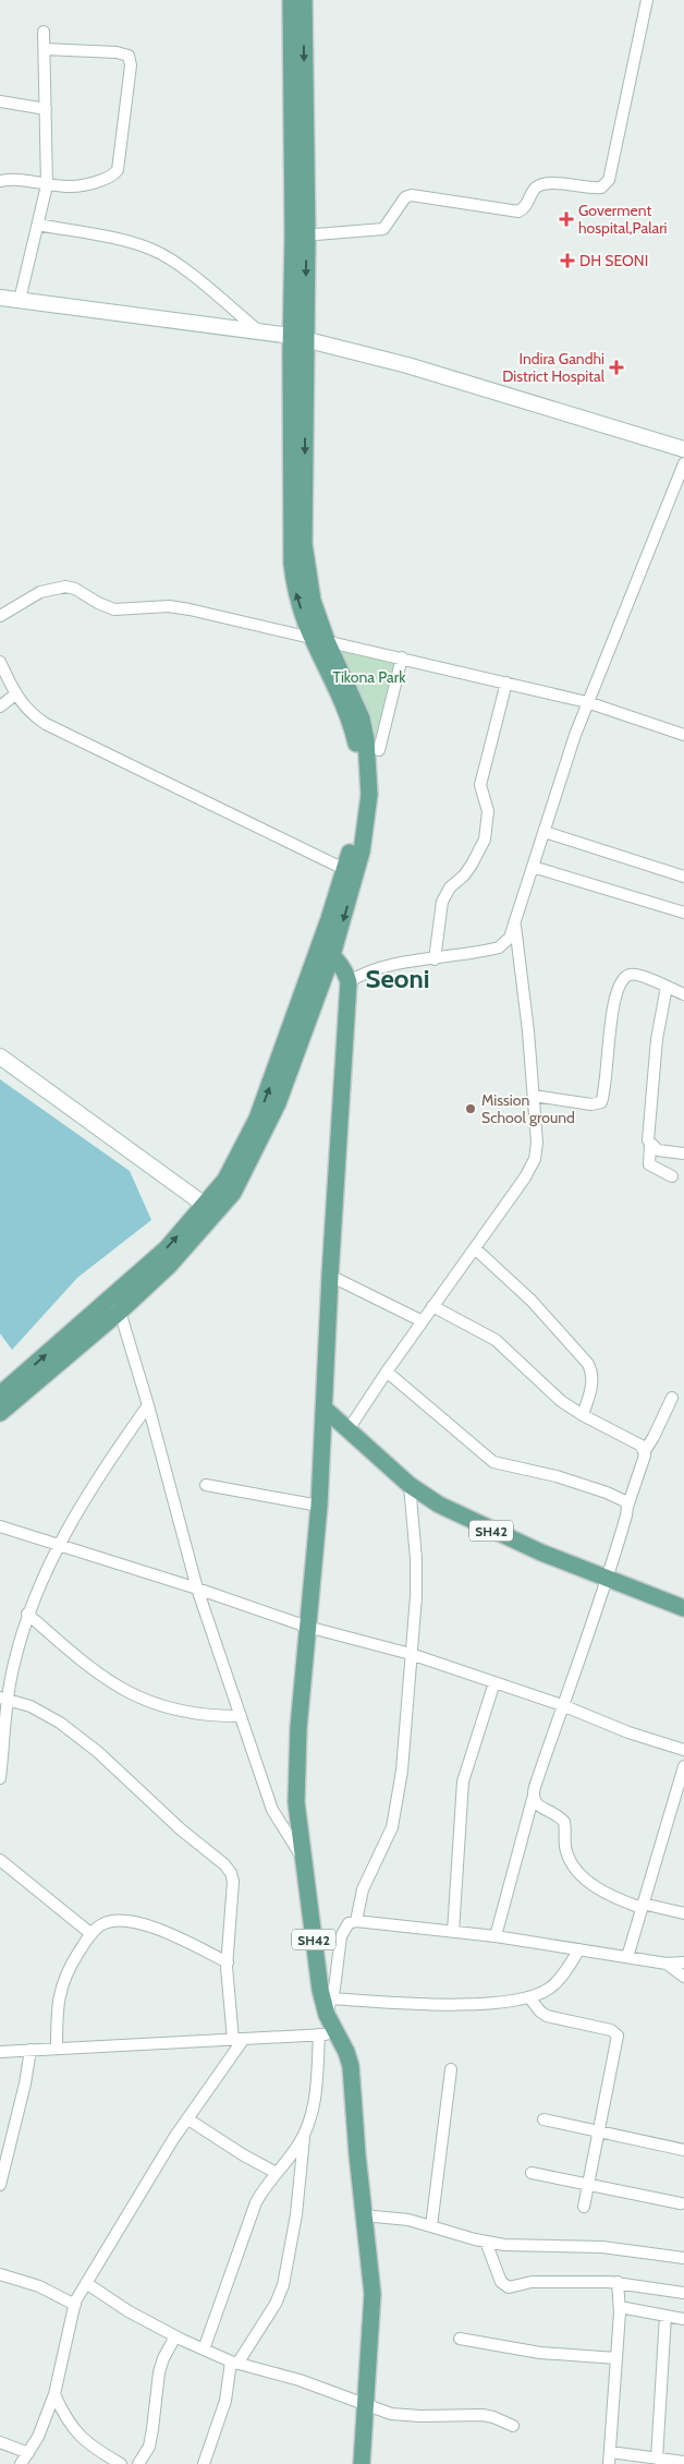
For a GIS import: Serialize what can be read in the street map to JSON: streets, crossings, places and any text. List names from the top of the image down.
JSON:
{
  "streets": {
    "main road": ["SH42"]
  },
  "districts": ["Seoni"],
  "parks": ["Tikona Park"],
  "places": {
    "health": ["Goverment hospital,Palari", "DH SEONI", "Indira Gandhi District Hospital"],
    "other": ["Mission School ground"]
  }
}
